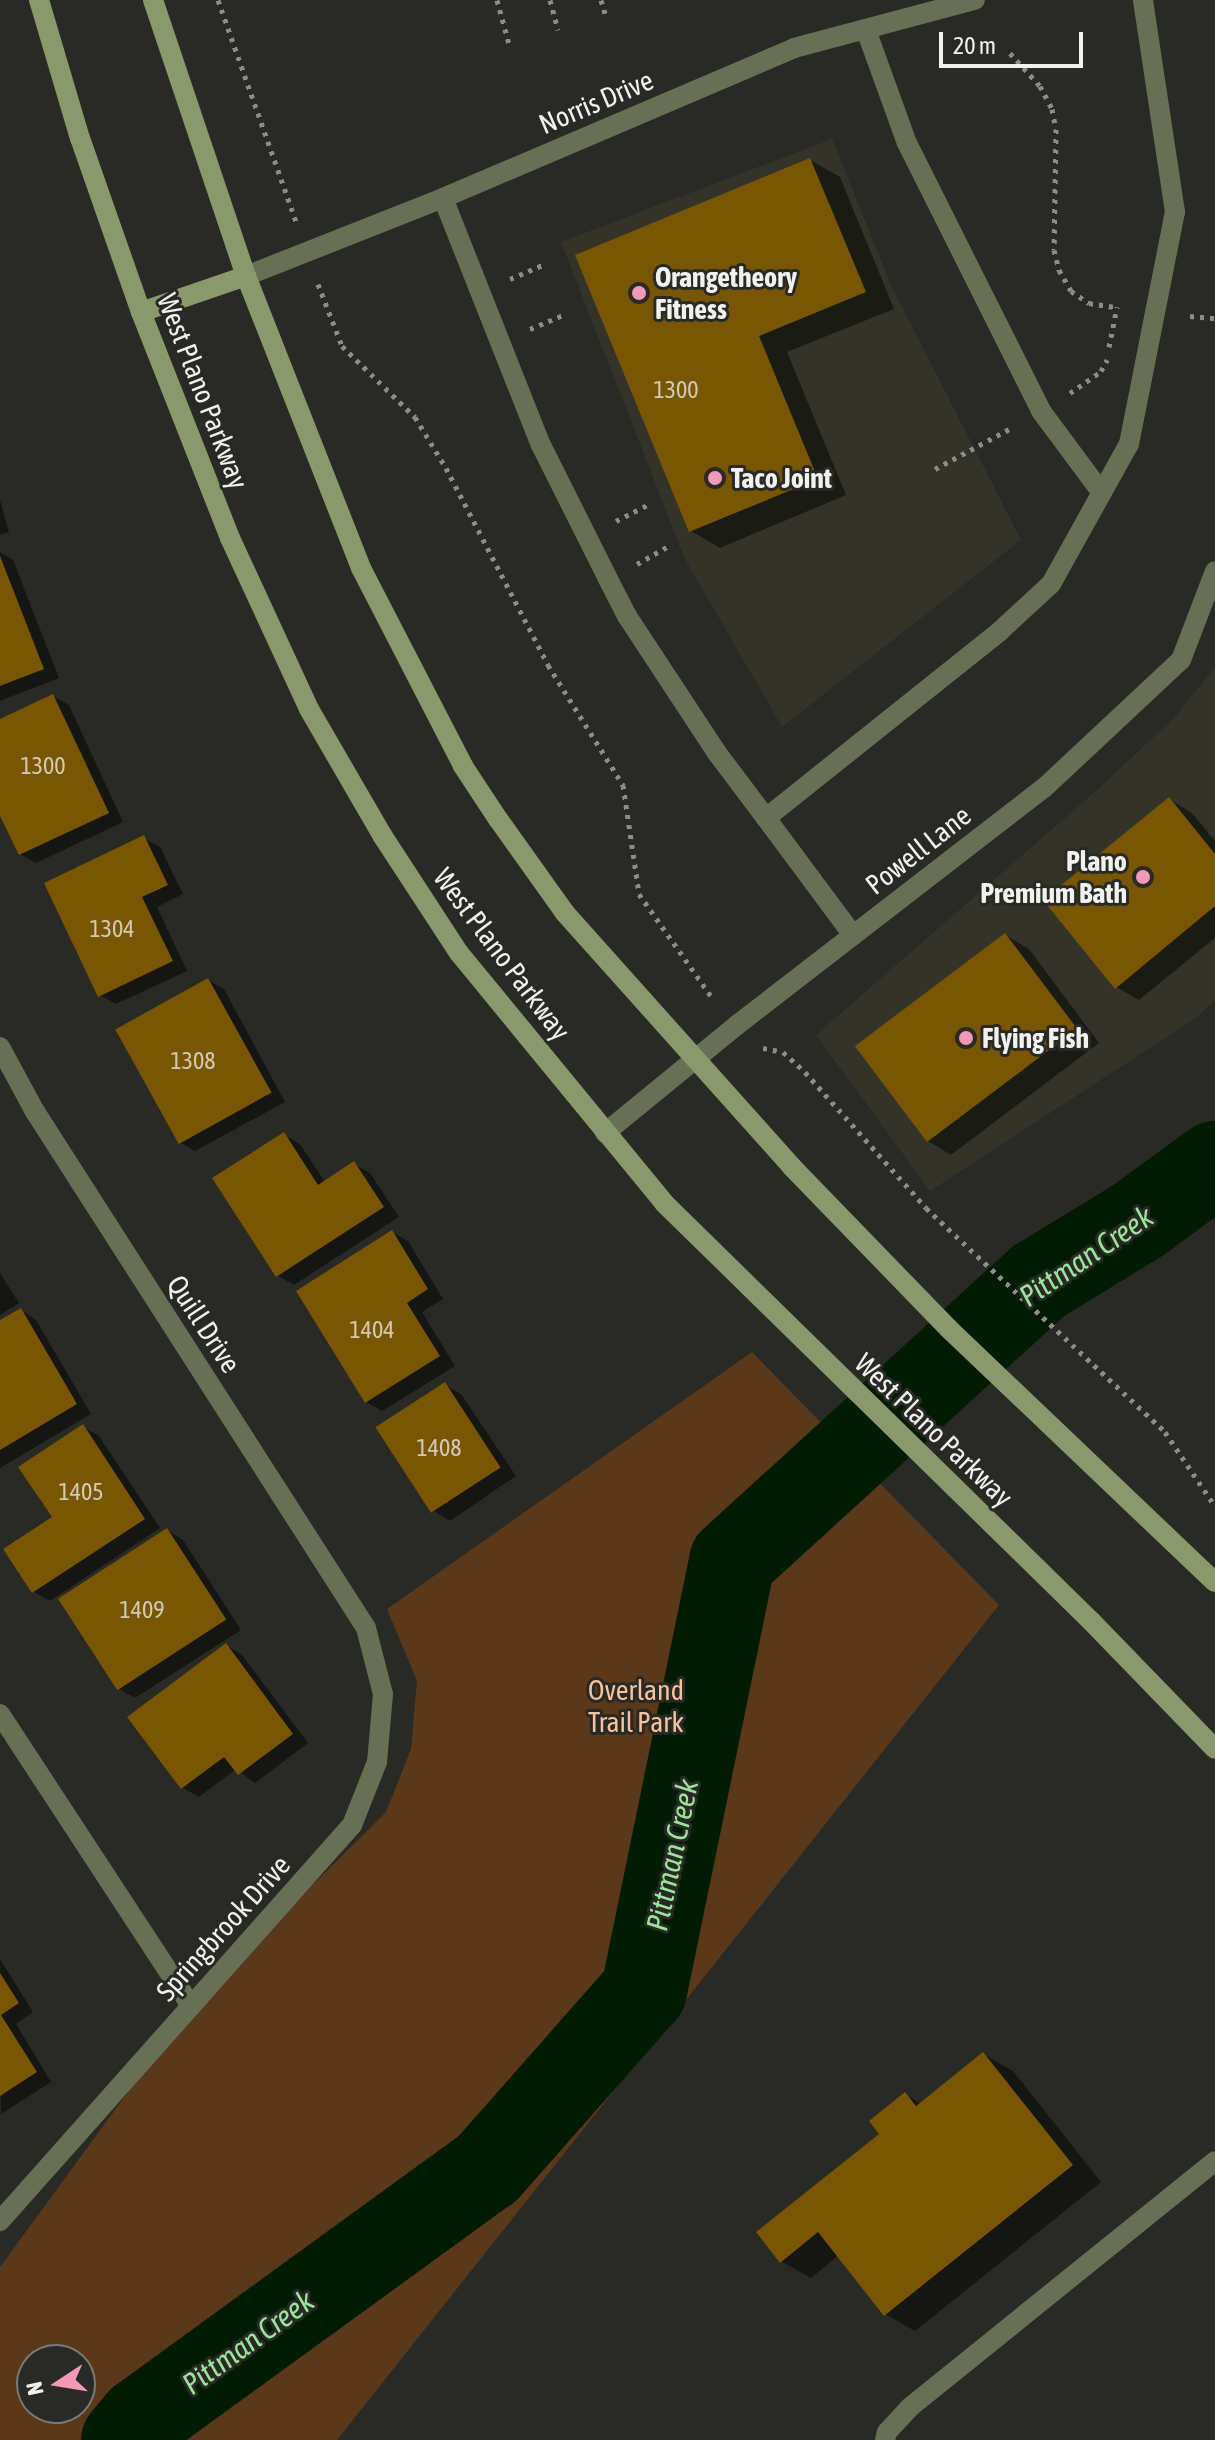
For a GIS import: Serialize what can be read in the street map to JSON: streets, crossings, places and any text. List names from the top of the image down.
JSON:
{
  "streets": {
    "main road": ["West Plano Parkway"],
    "street": [
      "Norris Drive",
      "Powell Lane",
      "Quill Drive",
      "Springbrook Drive"
    ]
  },
  "crossings": [
    ["West Plano Parkway", "Powell Lane"],
    ["Quill Drive", "Springbrook Drive"]
  ],
  "water": ["Pittman Creek"],
  "parks": ["Overland Trail Park"],
  "places": [
    "Orangetheory Fitness",
    "Taco Joint",
    "Plano Premium Bath",
    "Flying Fish"
  ],
  "house_numbers": [
    "1300",
    "1300",
    "1304",
    "1308",
    "1404",
    "1408",
    "1405",
    "1409"
  ],
  "scale_bar": "20 m",
  "north": "left"
}
